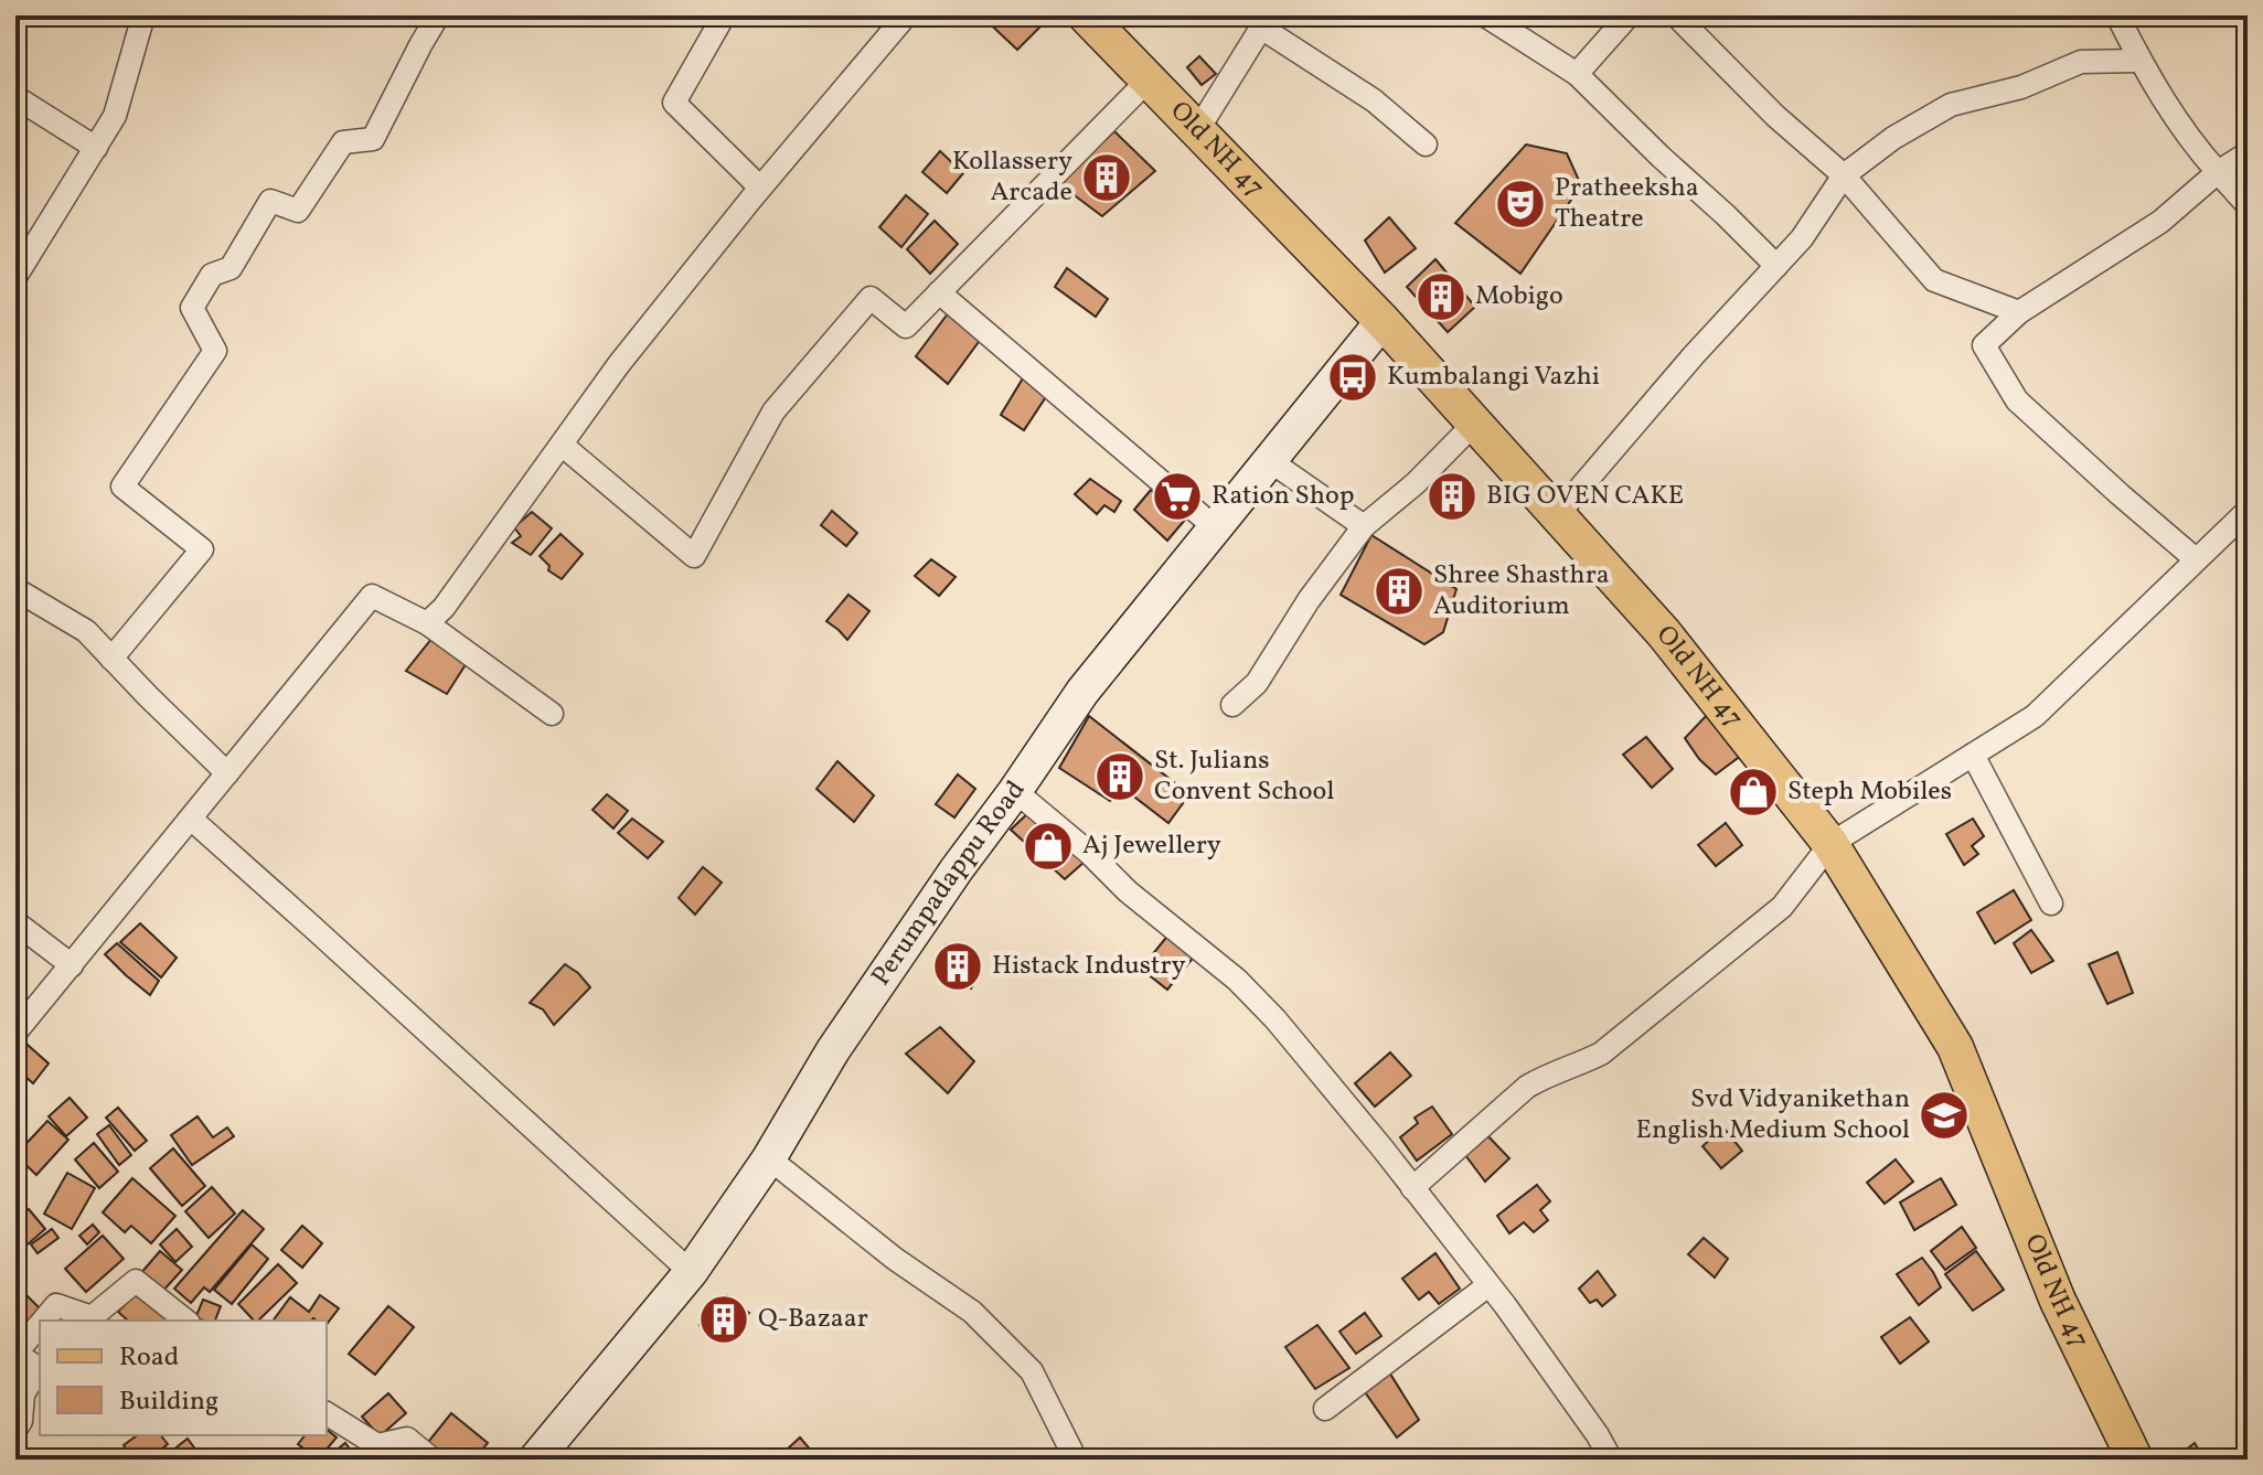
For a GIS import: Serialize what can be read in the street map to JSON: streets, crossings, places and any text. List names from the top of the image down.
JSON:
{
  "streets": {
    "main road": ["Old NH 47", "Perumpadappu Road"]
  },
  "crossings": [
    ["Old NH 47", "Perumpadappu Road"]
  ],
  "places": {
    "building": [
      "Kollassery Arcade",
      "Mobigo",
      "BIG OVEN CAKE",
      "Shree Shasthra Auditorium",
      "St. Julians Convent School",
      "Histack Industry",
      "Q-Bazaar"
    ],
    "theatre": ["Pratheeksha Theatre"],
    "bus stop": ["Kumbalangi Vazhi"],
    "supermarket": ["Ration Shop"],
    "shop": ["Steph Mobiles", "Aj Jewellery"],
    "school or university": ["Svd Vidyanikethan English Medium School"]
  },
  "legend": ["Road", "Building"]
}
